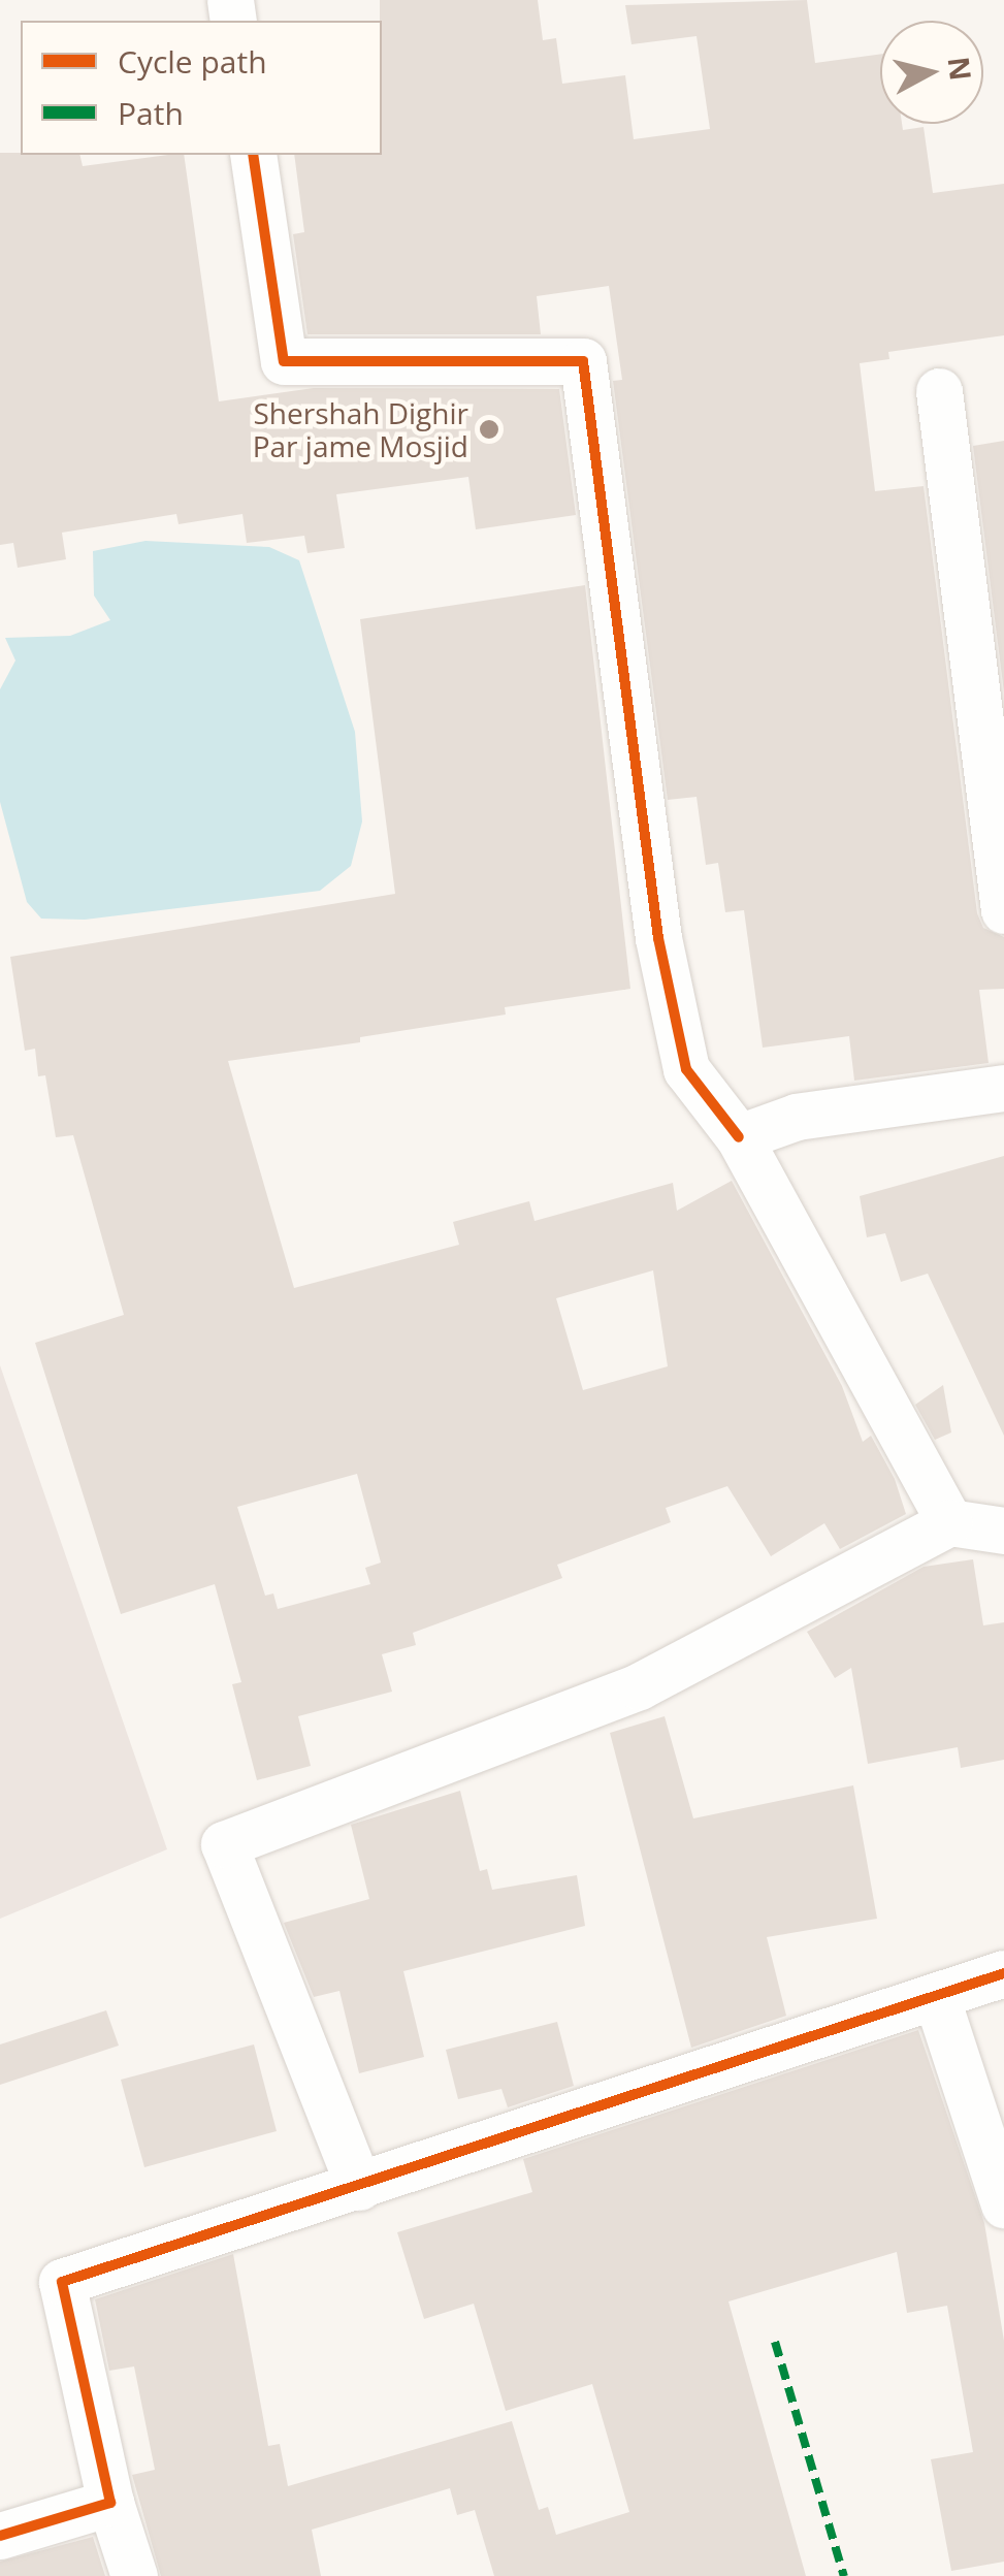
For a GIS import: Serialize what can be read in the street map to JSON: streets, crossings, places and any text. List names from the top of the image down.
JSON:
{
  "places": ["Shershah Dighir Par jame Mosjid"],
  "legend": ["Cycle path", "Path"],
  "north": "right"
}
